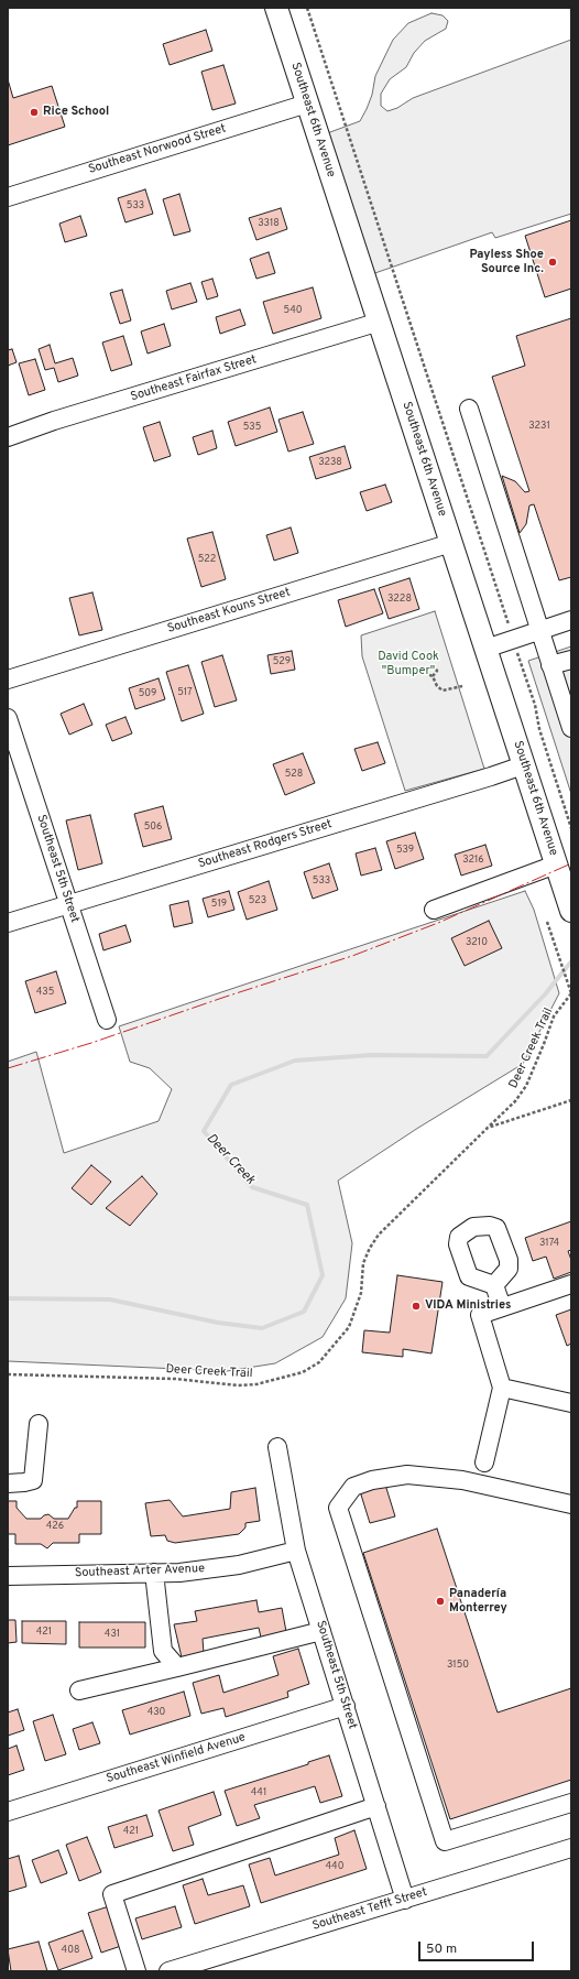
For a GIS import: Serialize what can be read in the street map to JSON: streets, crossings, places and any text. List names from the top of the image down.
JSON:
{
  "streets": {
    "main road": ["Southeast 6th Avenue"],
    "street": [
      "Southeast Norwood Street",
      "Southeast Fairfax Street",
      "Southeast Kouns Street",
      "Southeast Rodgers Street",
      "Southeast 5th Street",
      "Southeast Arter Avenue",
      "Southeast Winfield Avenue",
      "Southeast Tefft Street"
    ],
    "path": ["Deer Creek Trail"]
  },
  "crossings": [
    ["Southeast 6th Avenue", "Southeast Norwood Street"],
    ["Southeast 6th Avenue", "Southeast Fairfax Street"],
    ["Southeast 6th Avenue", "Southeast Kouns Street"],
    ["Southeast 6th Avenue", "Southeast Rodgers Street"],
    ["Southeast Rodgers Street", "Southeast 5th Street"],
    ["Southeast 5th Street", "Southeast Arter Avenue"],
    ["Southeast 5th Street", "Southeast Winfield Avenue"],
    ["Southeast 5th Street", "Southeast Tefft Street"]
  ],
  "water": ["Deer Creek"],
  "parks": ["David Cook \"Bumper\""],
  "places": [
    "Rice School",
    "Payless Shoe Source Inc.",
    "VIDA Ministries",
    "Panadería Monterrey"
  ],
  "house_numbers": [
    "533",
    "3318",
    "540",
    "3231",
    "535",
    "3238",
    "522",
    "3228",
    "529",
    "517",
    "509",
    "528",
    "506",
    "539",
    "3216",
    "533",
    "523",
    "519",
    "3210",
    "435",
    "3174",
    "426",
    "421",
    "431",
    "3150",
    "430",
    "441",
    "421",
    "440",
    "408"
  ],
  "scale_bar": "50 m"
}
